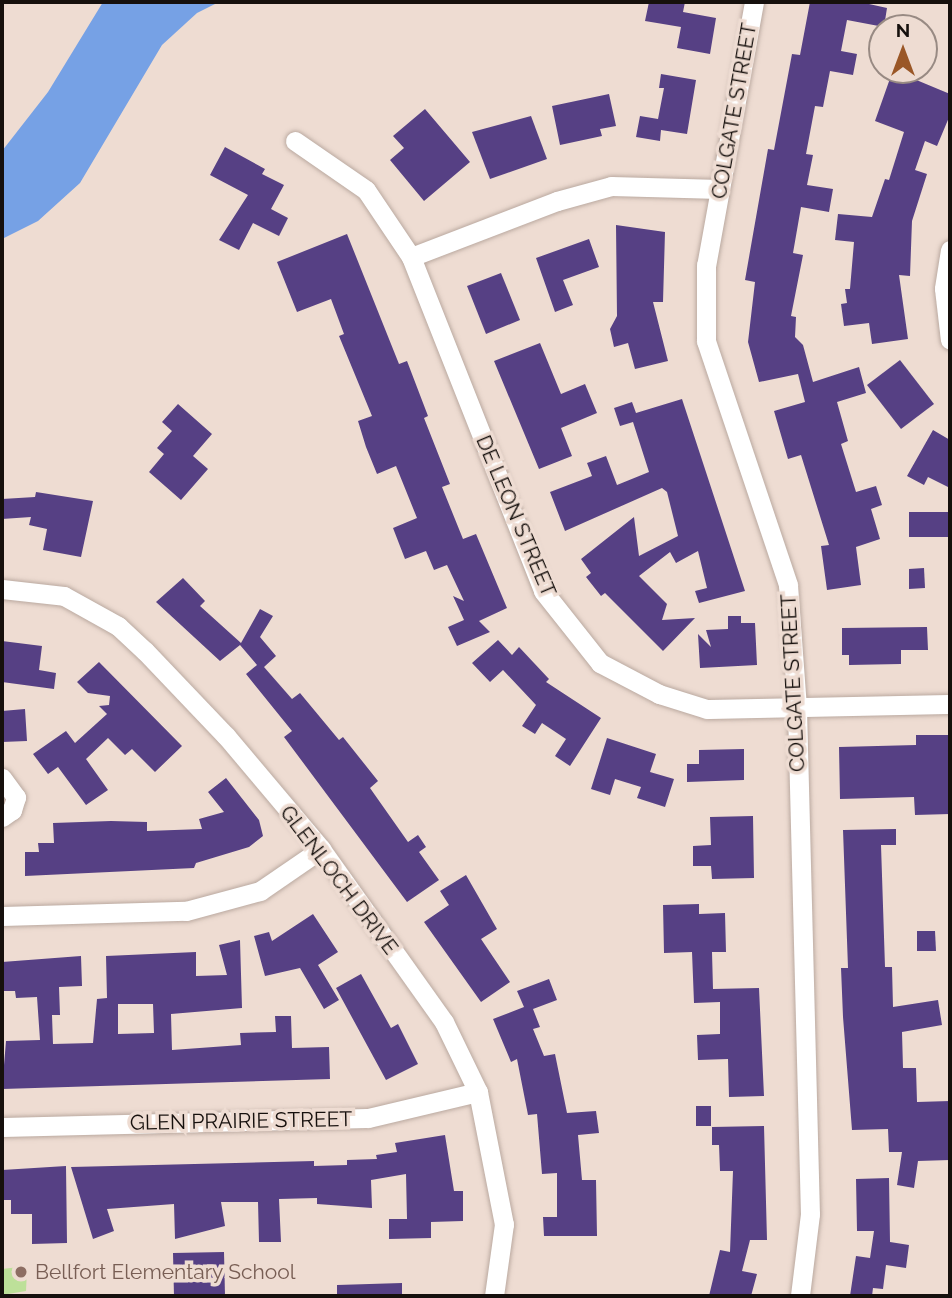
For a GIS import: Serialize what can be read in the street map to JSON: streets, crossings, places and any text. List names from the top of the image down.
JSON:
{
  "streets": {
    "street": [
      "COLGATE STREET",
      "DE LEON STREET",
      "GLENLOCH DRIVE",
      "GLEN PRAIRIE STREET"
    ]
  },
  "crossings": [
    ["COLGATE STREET", "DE LEON STREET"],
    ["GLENLOCH DRIVE", "GLEN PRAIRIE STREET"]
  ],
  "places": ["Bellfort Elementary School"],
  "north": "top"
}
